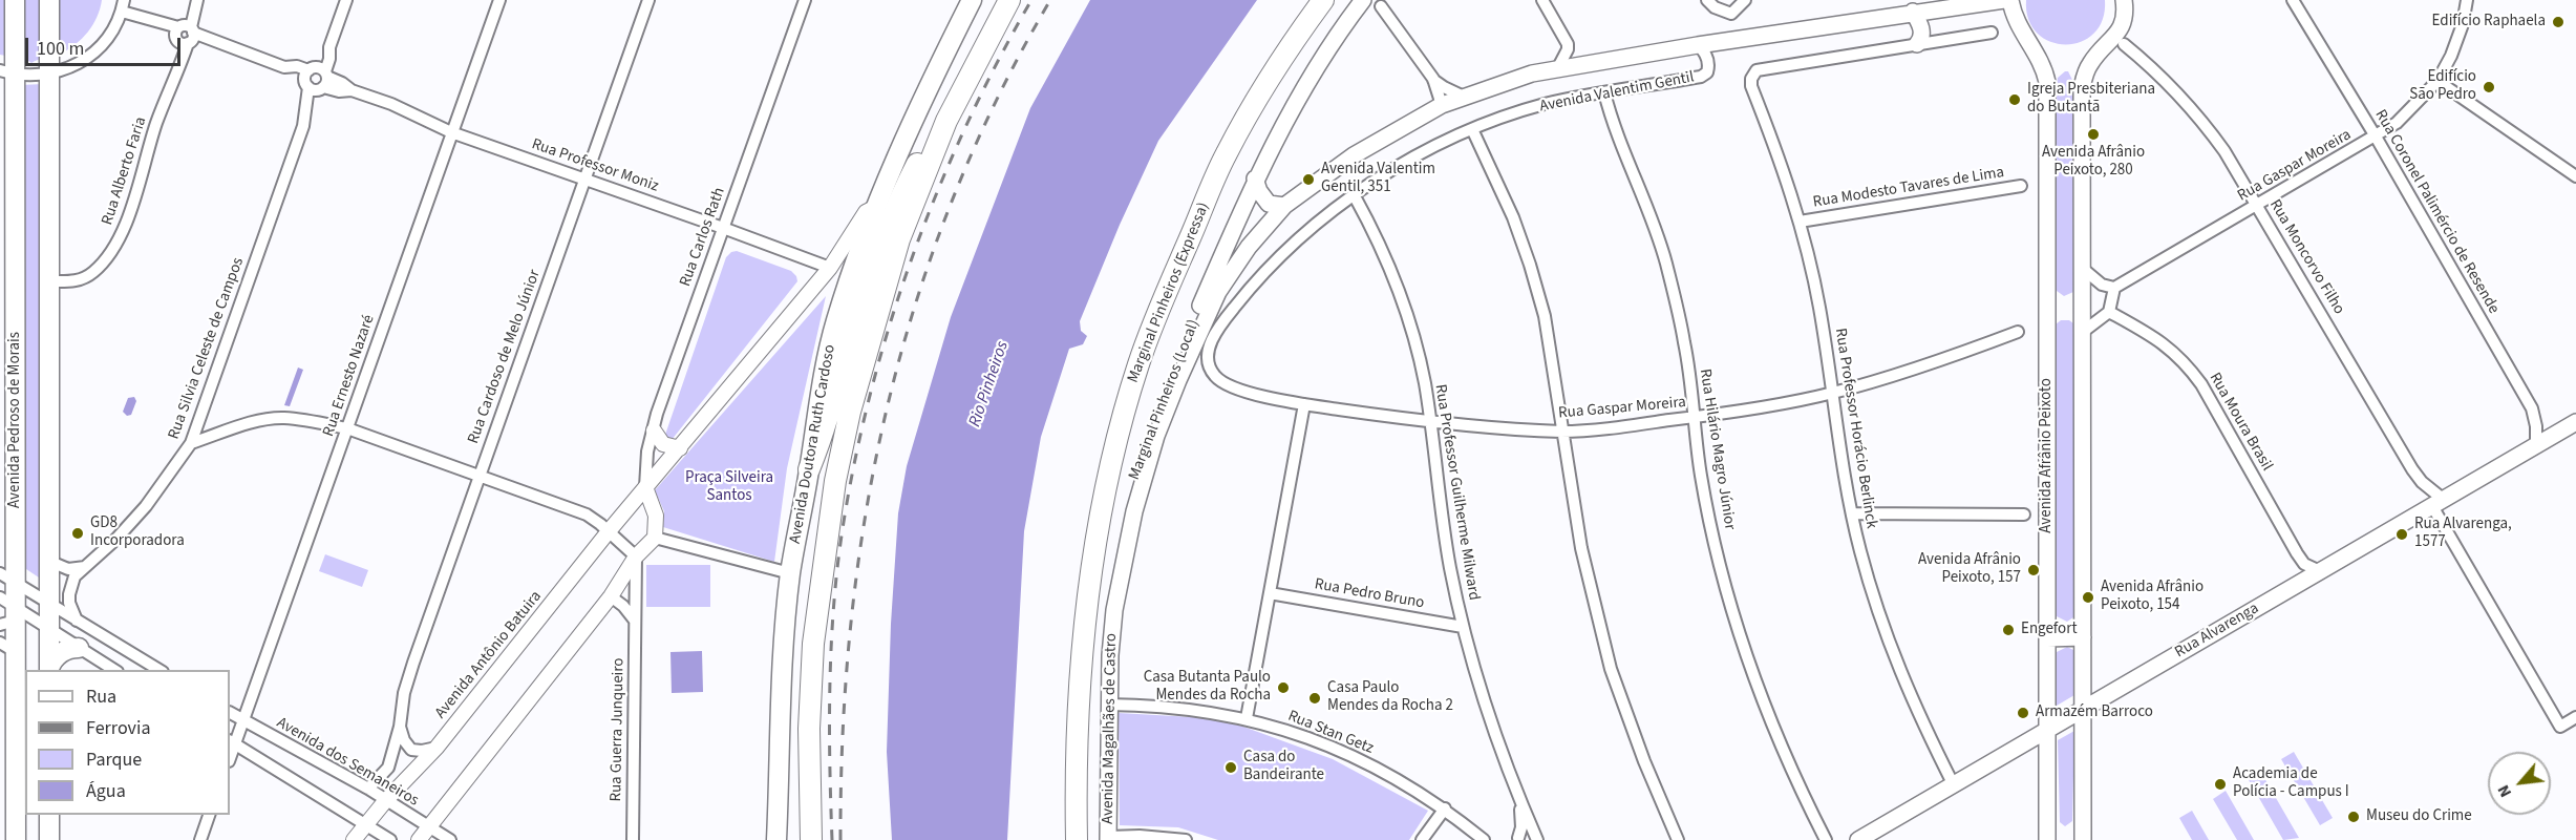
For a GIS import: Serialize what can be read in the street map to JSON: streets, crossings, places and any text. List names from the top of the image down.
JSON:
{
  "streets": {
    "highway": ["Marginal Pinheiros (Expressa)", "Avenida Pedroso de Morais", "Avenida Doutora Ruth Cardoso"],
    "main road": [
      "Avenida Valentim Gentil",
      "Marginal Pinheiros (Local)",
      "Avenida Afrânio Peixoto",
      "Rua Alvarenga",
      "Avenida Magalhães de Castro"
    ],
    "street": [
      "Rua Professor Moniz",
      "Rua Gaspar Moreira",
      "Rua Alberto Faria",
      "Rua Modesto Tavares de Lima",
      "Rua Coronel Palimércio de Resende",
      "Rua Carlos Rath",
      "Rua Moncorvo Filho",
      "Rua Silvia Celeste de Campos",
      "Rua Cardoso de Melo Júnior",
      "Rua Ernesto Nazaré",
      "Rua Moura Brasil",
      "Rua Professor Horácio Berlinck",
      "Rua Hilário Magro Júnior",
      "Rua Professor Guilherme Milward",
      "Rua Pedro Bruno",
      "Avenida Antônio Batuira",
      "Rua Guerra Junqueiro",
      "Rua Stan Getz",
      "Avenida dos Semaneiros"
    ]
  },
  "crossings": [
    ["Avenida Valentim Gentil", "Rua Gaspar Moreira"],
    ["Avenida Valentim Gentil", "Rua Hilário Magro Júnior"],
    ["Avenida Valentim Gentil", "Rua Professor Guilherme Milward"],
    ["Avenida Valentim Gentil", "Avenida Magalhães de Castro"],
    ["Rua Professor Moniz", "Rua Alberto Faria"],
    ["Rua Professor Moniz", "Rua Carlos Rath"],
    ["Rua Professor Moniz", "Rua Silvia Celeste de Campos"],
    ["Rua Professor Moniz", "Rua Cardoso de Melo Júnior"],
    ["Rua Professor Moniz", "Rua Ernesto Nazaré"],
    ["Rua Professor Moniz", "Avenida Antônio Batuira"],
    ["Rua Gaspar Moreira", "Rua Coronel Palimércio de Resende"],
    ["Rua Gaspar Moreira", "Rua Moncorvo Filho"],
    ["Rua Gaspar Moreira", "Rua Professor Horácio Berlinck"],
    ["Rua Gaspar Moreira", "Rua Hilário Magro Júnior"],
    ["Rua Gaspar Moreira", "Rua Professor Guilherme Milward"],
    ["Rua Alberto Faria", "Avenida Pedroso de Morais"],
    ["Rua Modesto Tavares de Lima", "Rua Professor Horácio Berlinck"],
    ["Rua Coronel Palimércio de Resende", "Rua Alvarenga"],
    ["Rua Carlos Rath", "Avenida Antônio Batuira"],
    ["Rua Moncorvo Filho", "Rua Alvarenga"],
    ["Rua Cardoso de Melo Júnior", "Avenida dos Semaneiros"],
    ["Rua Ernesto Nazaré", "Avenida dos Semaneiros"],
    ["Marginal Pinheiros (Local)", "Avenida Magalhães de Castro"],
    ["Rua Moura Brasil", "Rua Alvarenga"],
    ["Rua Professor Horácio Berlinck", "Rua Alvarenga"],
    ["Avenida Doutora Ruth Cardoso", "Avenida Antônio Batuira"],
    ["Avenida Afrânio Peixoto", "Rua Alvarenga"],
    ["Rua Professor Guilherme Milward", "Rua Pedro Bruno"],
    ["Avenida Antônio Batuira", "Avenida dos Semaneiros"],
    ["Avenida Magalhães de Castro", "Rua Stan Getz"]
  ],
  "water": ["Rio Pinheiros"],
  "parks": ["Praça Silveira Santos"],
  "places": [
    "Edifício Raphaela",
    "Edifício São Pedro",
    "Igreja Presbiteriana do Butantã",
    "Avenida Afrânio Peixoto, 280",
    "Avenida Valentim Gentil, 351",
    "GD8 Incorporadora",
    "Rua Alvarenga, 1577",
    "Avenida Afrânio Peixoto, 157",
    "Avenida Afrânio Peixoto, 154",
    "Engefort",
    "Casa Butanta Paulo Mendes da Rocha",
    "Casa Paulo Mendes da Rocha 2",
    "Armazém Barroco",
    "Casa do Bandeirante",
    "Academia de Polícia - Campus I",
    "Museu do Crime"
  ],
  "legend": [
    "Rua",
    "Ferrovia",
    "Parque",
    "Água"
  ],
  "scale_bar": "100 m",
  "north": "bottom left"
}
